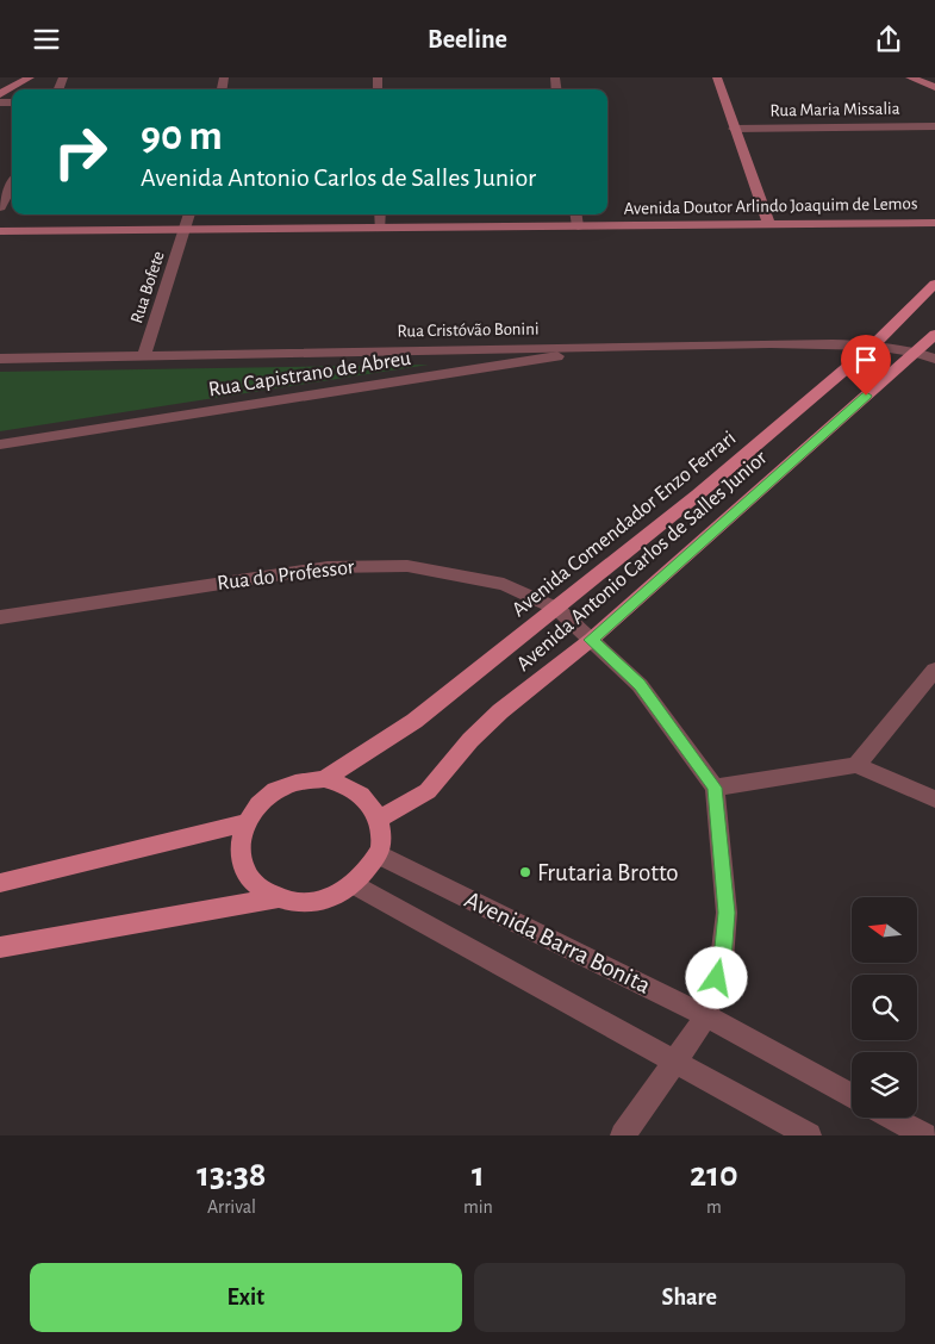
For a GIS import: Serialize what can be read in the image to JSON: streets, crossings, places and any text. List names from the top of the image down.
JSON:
{
  "streets": {
    "main road": ["Avenida Doutor Arlindo Joaquim de Lemos", "Avenida Comendador Enzo Ferrari", "Avenida Antonio Carlos de Salles Junior"],
    "street": [
      "Rua Maria Missalia",
      "Rua Bofete",
      "Rua Cristóvão Bonini",
      "Rua Capistrano de Abreu",
      "Rua do Professor",
      "Avenida Barra Bonita"
    ]
  },
  "crossings": [
    ["Avenida Doutor Arlindo Joaquim de Lemos", "Rua Bofete"],
    ["Rua Bofete", "Rua Cristóvão Bonini"],
    ["Rua Cristóvão Bonini", "Rua Capistrano de Abreu"],
    ["Rua Cristóvão Bonini", "Avenida Comendador Enzo Ferrari"],
    ["Rua Cristóvão Bonini", "Avenida Antonio Carlos de Salles Junior"],
    ["Avenida Comendador Enzo Ferrari", "Avenida Antonio Carlos de Salles Junior"],
    ["Avenida Comendador Enzo Ferrari", "Rua do Professor"],
    ["Avenida Comendador Enzo Ferrari", "Avenida Barra Bonita"],
    ["Avenida Antonio Carlos de Salles Junior", "Rua do Professor"],
    ["Avenida Antonio Carlos de Salles Junior", "Avenida Barra Bonita"]
  ],
  "places": ["Frutaria Brotto"],
  "north": "left",
  "page": {
    "header": "Beeline",
    "turn": ["90 m", "Avenida Antonio Carlos de Salles Junior"],
    "eta": [
      "13:38",
      "Arrival",
      "1",
      "min",
      "210",
      "m"
    ],
    "buttons": ["Exit", "Share"]
  }
}
